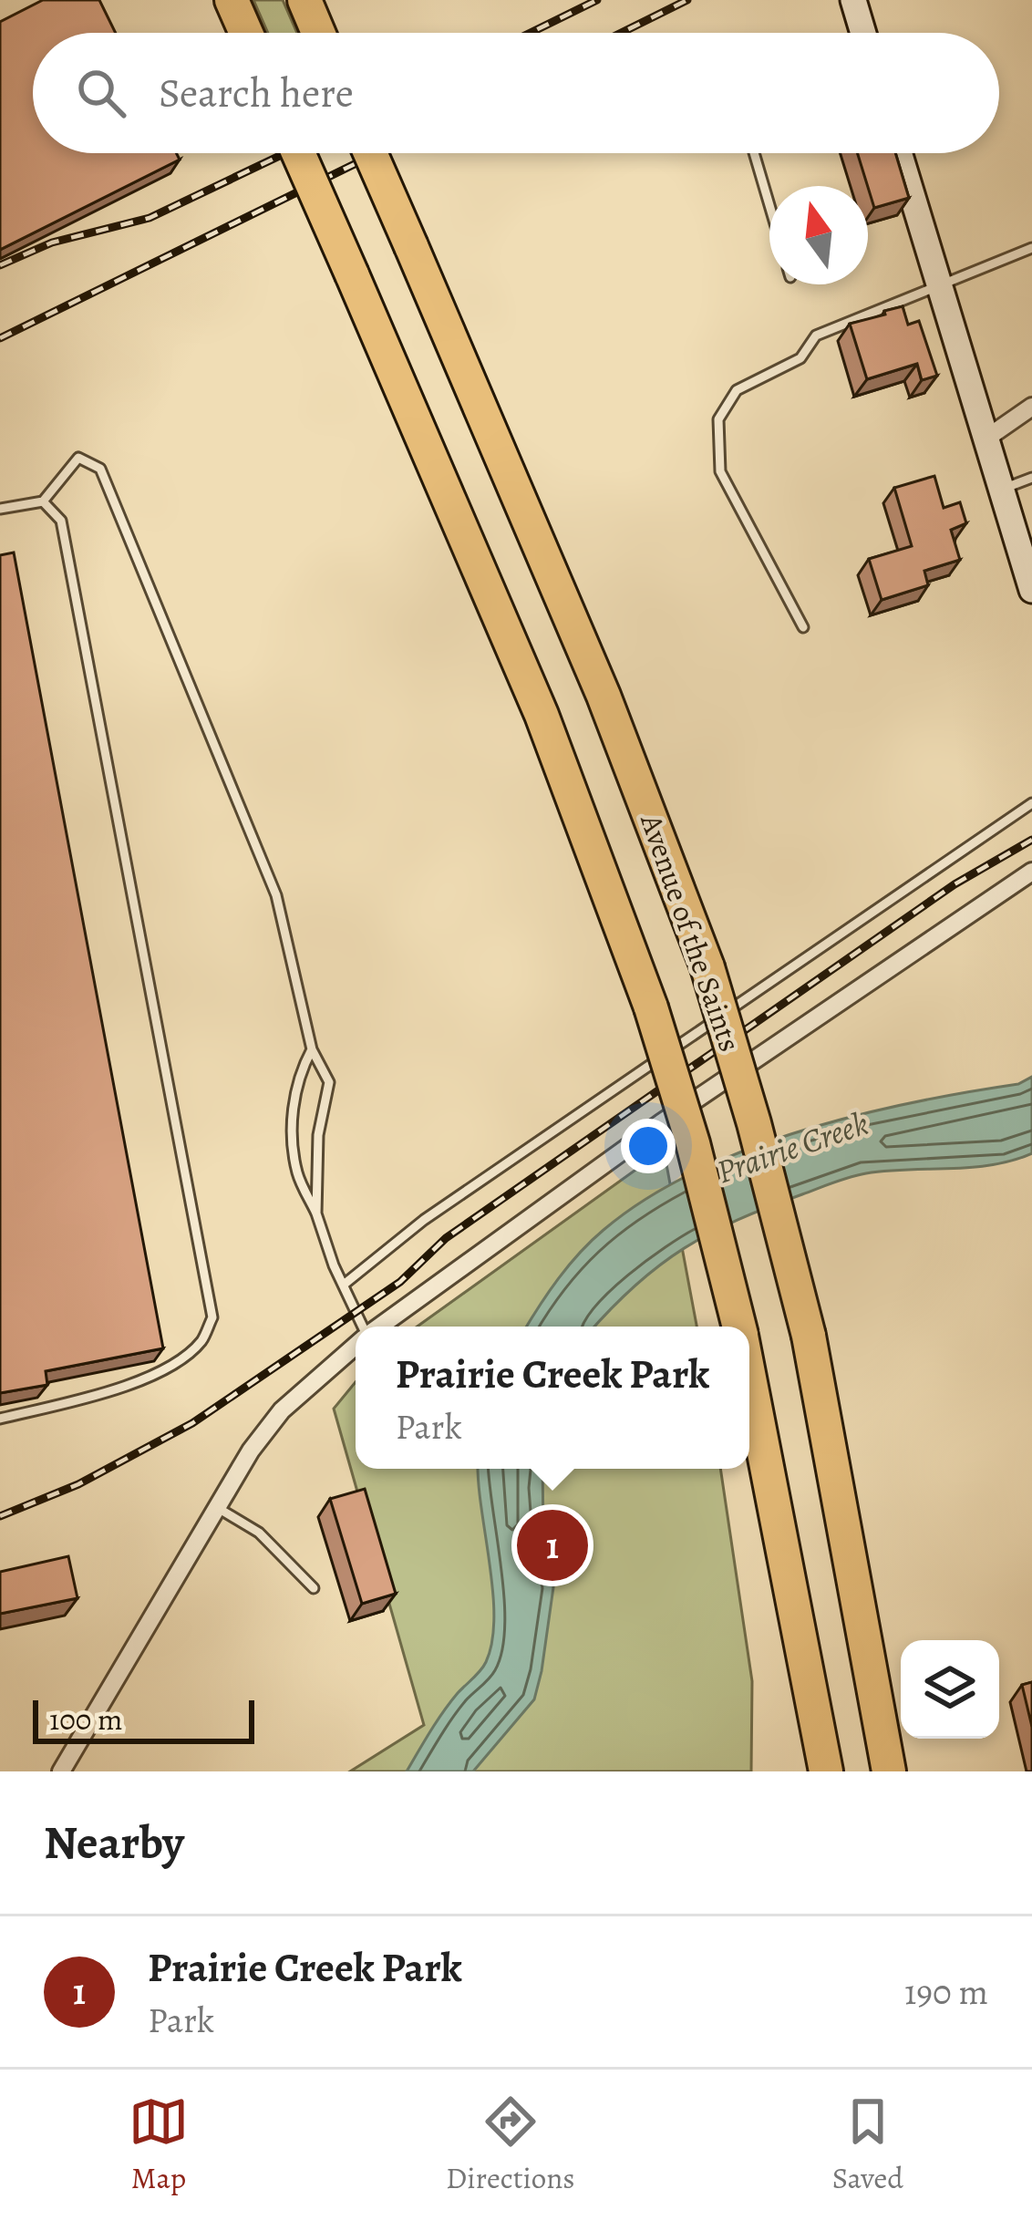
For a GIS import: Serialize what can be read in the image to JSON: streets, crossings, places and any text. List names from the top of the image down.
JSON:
{
  "streets": {
    "highway": ["Avenue of the Saints"]
  },
  "water": ["Prairie Creek"],
  "scale_bar": "100 m",
  "north": "top",
  "page": {
    "search": "Search here",
    "popup": ["Prairie Creek Park", "Park"],
    "pins": "1",
    "scale": "100 m",
    "heading": "Nearby",
    "list": [
      {
        "mark": "1",
        "name": "Prairie Creek Park",
        "note": "Park",
        "value": "190 m"
      }
    ],
    "nav": ["Map", "Directions", "Saved"]
  }
}
